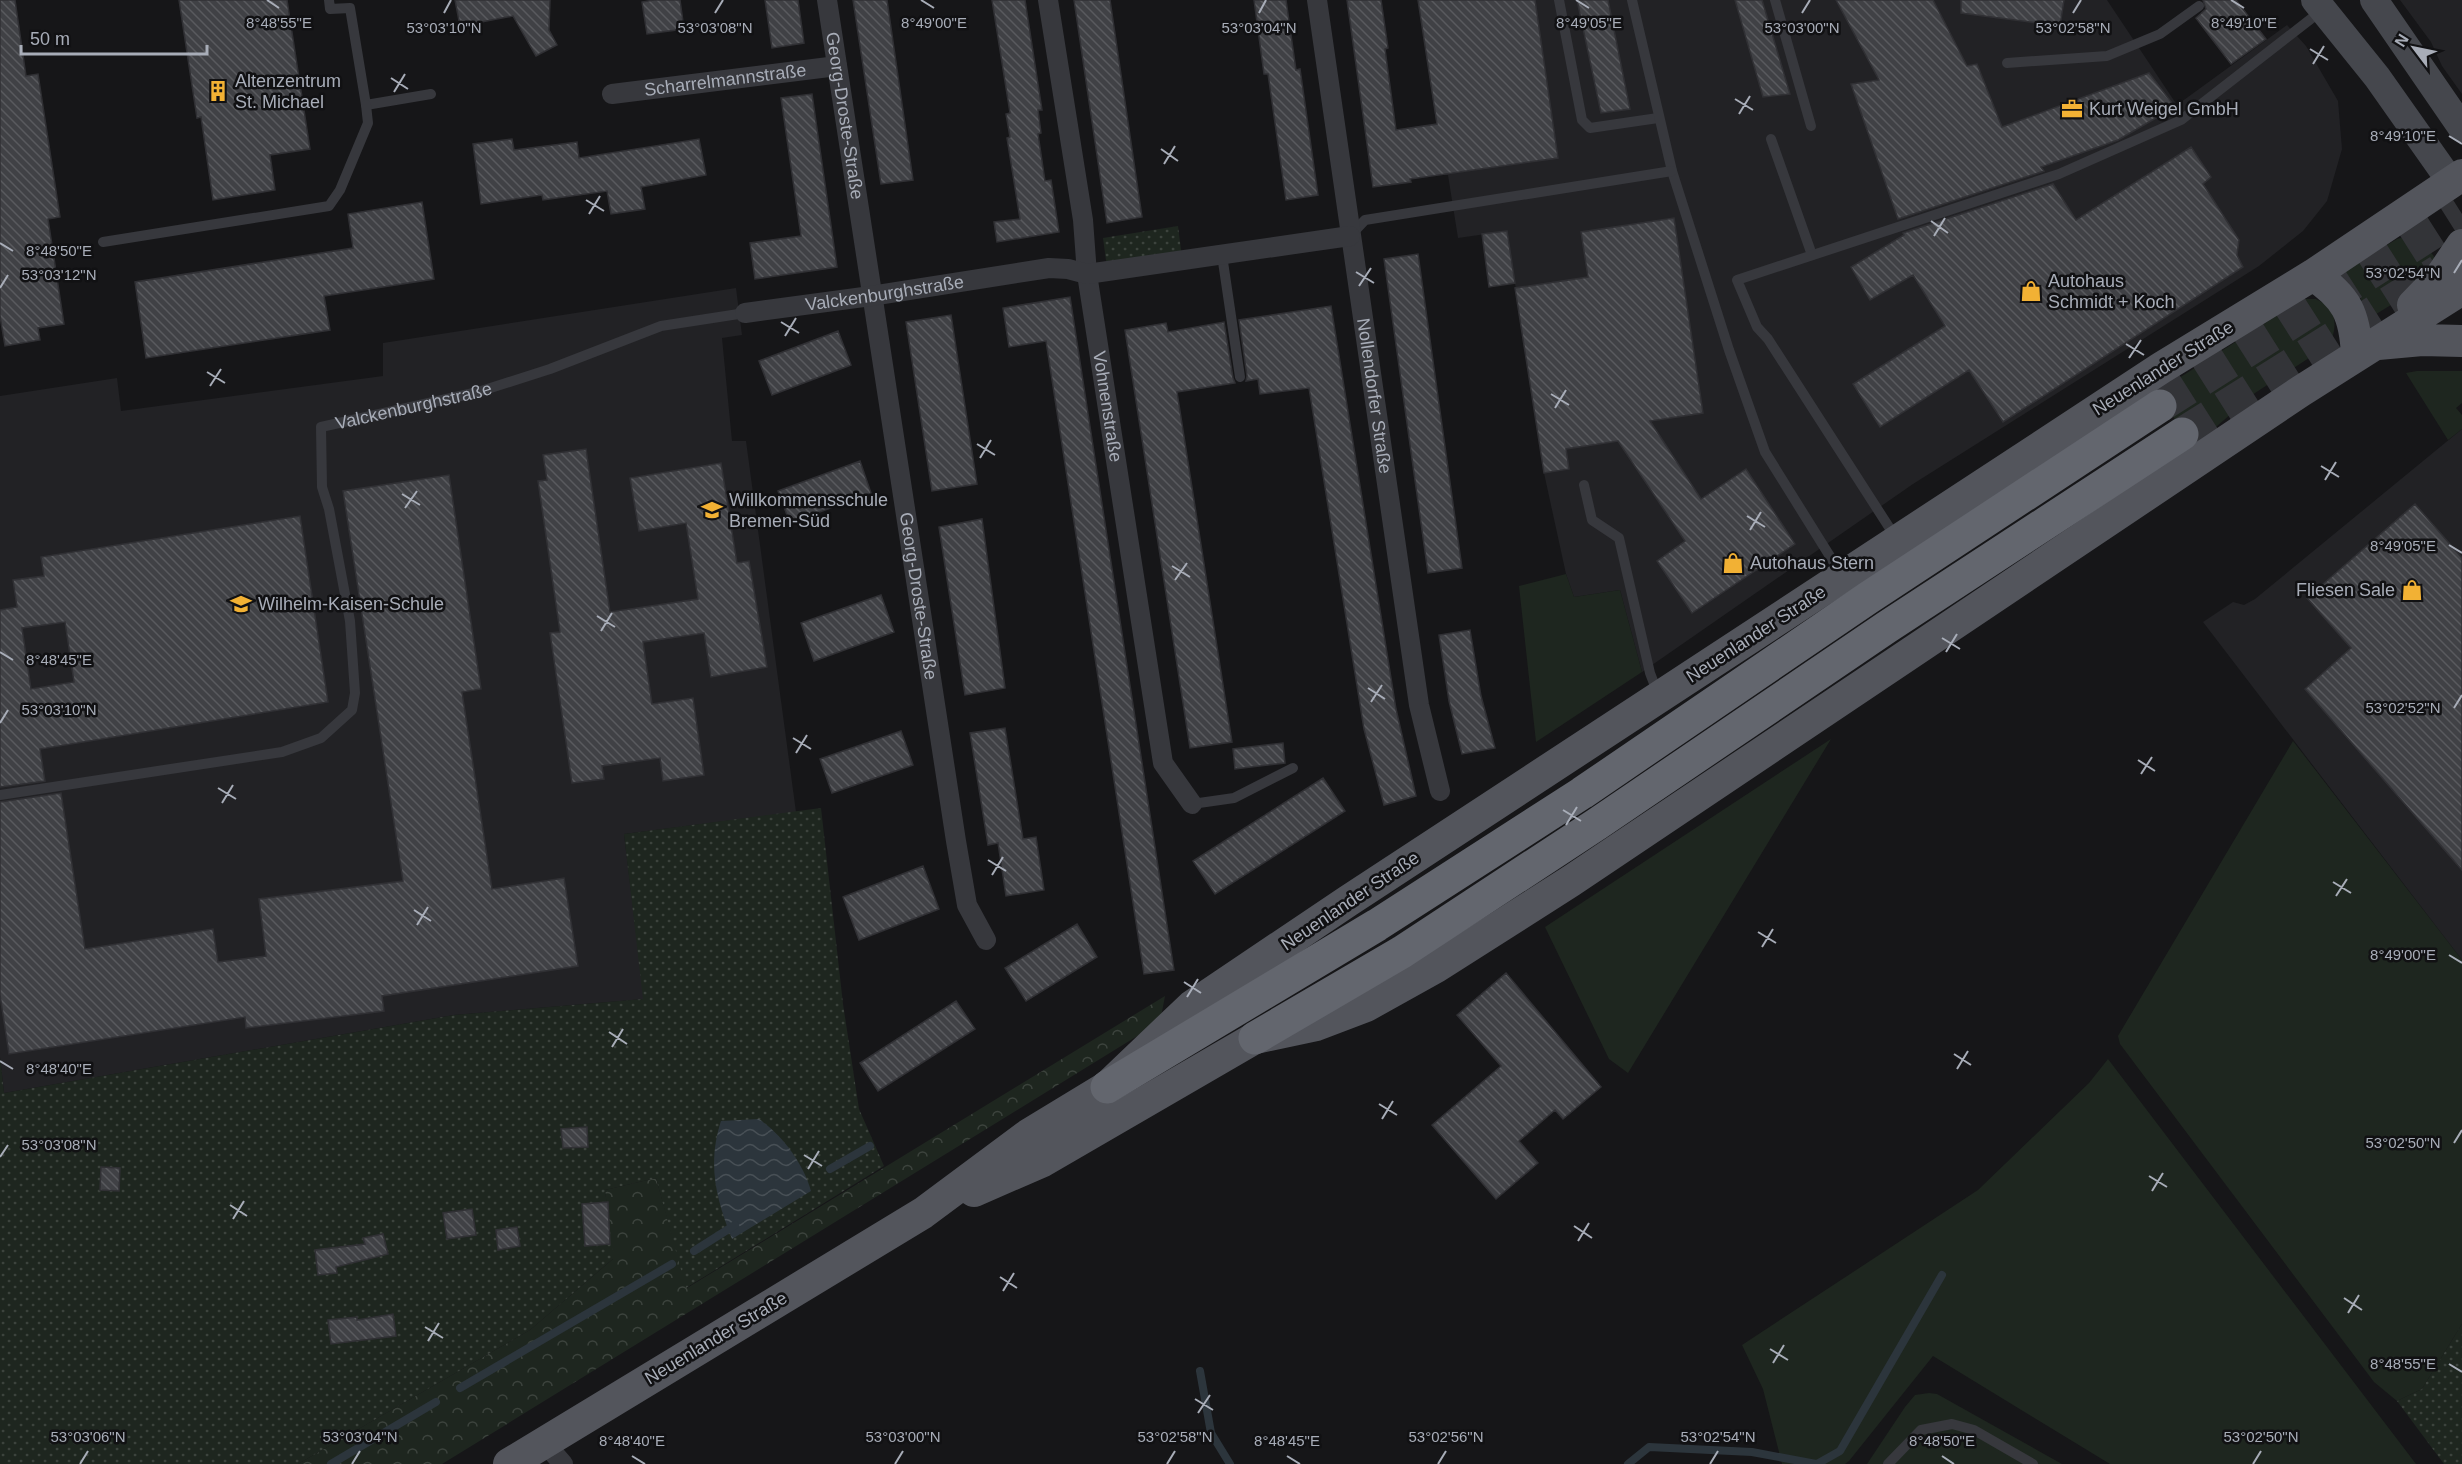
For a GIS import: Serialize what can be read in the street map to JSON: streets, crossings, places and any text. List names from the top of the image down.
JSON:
{
  "streets": {
    "highway": ["Neuenlander Straße"],
    "street": [
      "Scharrelmannstraße",
      "Georg-Droste-Straße",
      "Valckenburghstraße",
      "Nollendorfer Straße",
      "Vohnenstraße"
    ]
  },
  "crossings": [
    ["Scharrelmannstraße", "Georg-Droste-Straße"],
    ["Georg-Droste-Straße", "Valckenburghstraße"],
    ["Valckenburghstraße", "Nollendorfer Straße"],
    ["Valckenburghstraße", "Vohnenstraße"]
  ],
  "places": {
    "building": ["Altenzentrum St. Michael"],
    "office": ["Kurt Weigel GmbH"],
    "shop": ["Autohaus Schmidt + Koch", "Autohaus Stern", "Fliesen Sale"],
    "school or university": ["Willkommensschule Bremen-Süd", "Wilhelm-Kaisen-Schule"]
  },
  "scale_bar": "50 m",
  "north": "top left",
  "coordinates": [
    "8°48'55\"E",
    "8°49'10\"E",
    "8°49'00\"E",
    "8°49'05\"E",
    "53°03'10\"N",
    "53°03'08\"N",
    "53°03'04\"N",
    "53°03'00\"N",
    "53°02'58\"N",
    "8°48'50\"E",
    "53°02'54\"N",
    "53°03'12\"N",
    "8°48'45\"E",
    "53°02'52\"N",
    "8°48'40\"E",
    "53°02'50\"N",
    "53°03'06\"N",
    "53°02'56\"N"
  ]
}
